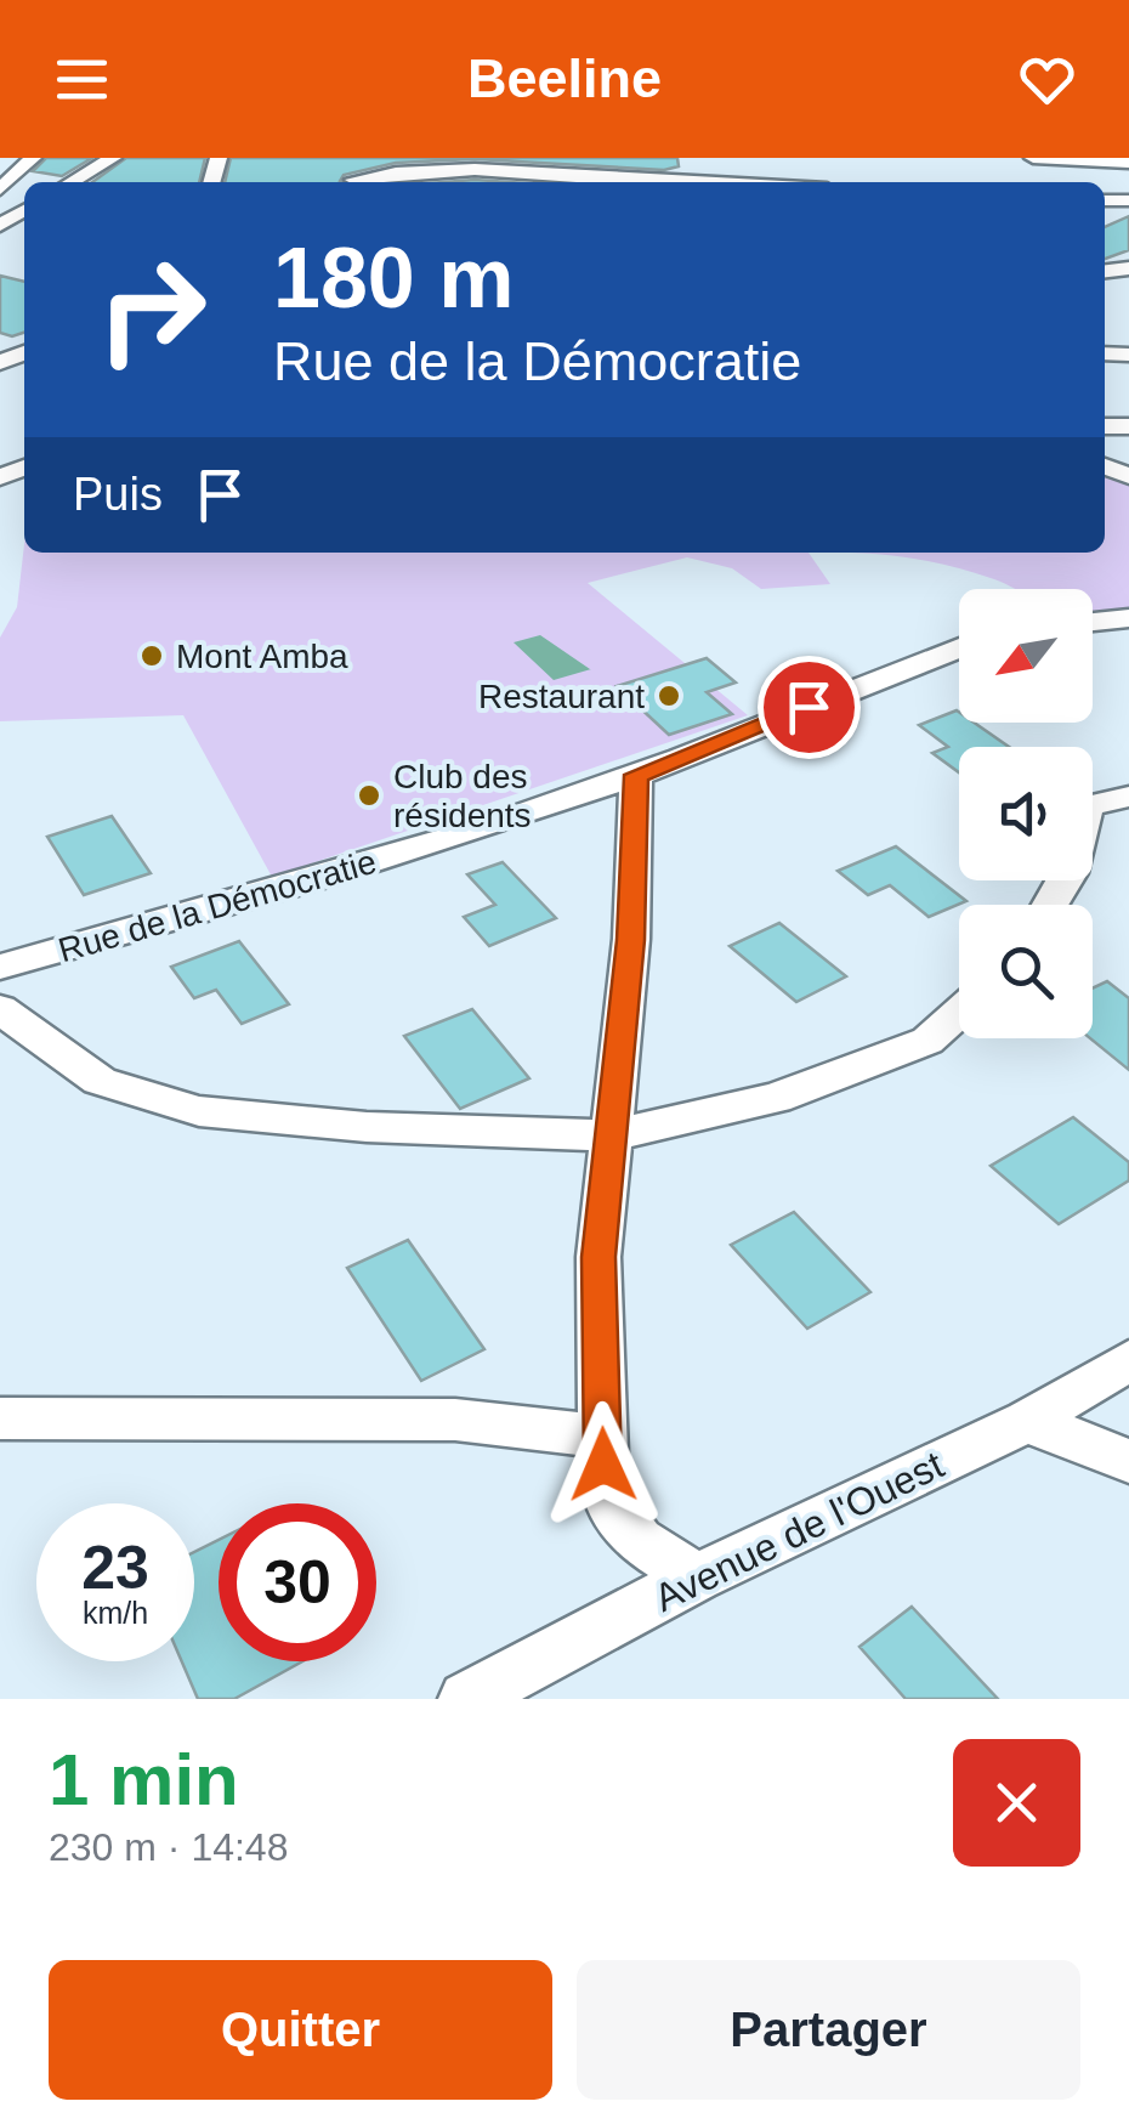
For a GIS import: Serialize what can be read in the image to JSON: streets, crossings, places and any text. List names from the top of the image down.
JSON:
{
  "streets": {
    "street": ["Rue de la Démocratie", "Avenue de l'Ouest"]
  },
  "places": ["Mont Amba", "Restaurant", "Club des résidents"],
  "north": "bottom left",
  "page": {
    "header": "Beeline",
    "turn": ["180 m", "Rue de la Démocratie"],
    "then": "Puis",
    "speed": "23 km/h",
    "limit": "30",
    "heading": ["1 min", "230 m · 14:48"],
    "buttons": ["Quitter", "Partager"]
  }
}
